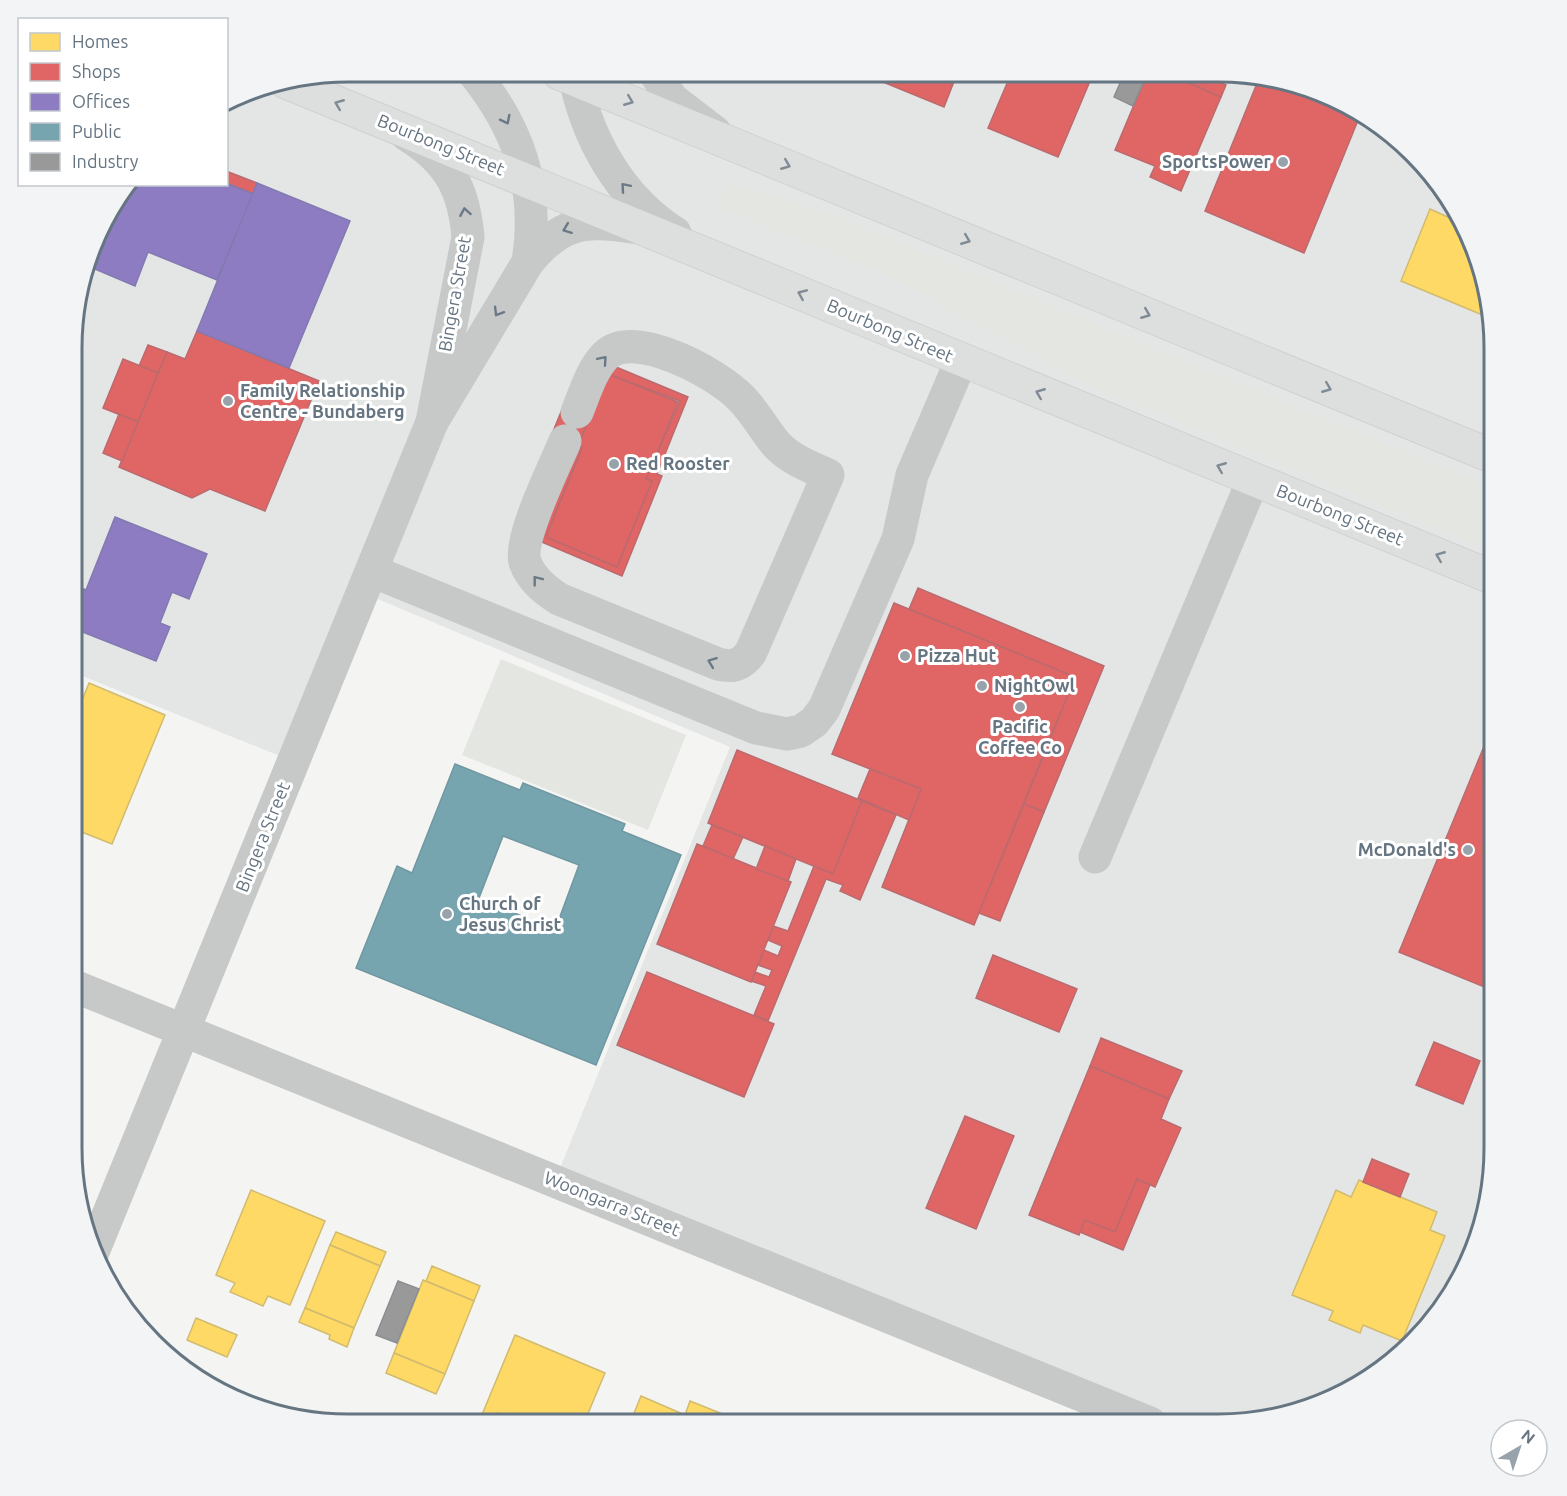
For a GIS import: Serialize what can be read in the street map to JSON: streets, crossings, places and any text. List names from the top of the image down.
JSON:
{
  "streets": {
    "main road": ["Bourbong Street"],
    "street": ["Bingera Street", "Woongarra Street"]
  },
  "crossings": [
    ["Bourbong Street", "Bingera Street"],
    ["Bingera Street", "Woongarra Street"]
  ],
  "places": [
    "SportsPower",
    "Family Relationship Centre - Bundaberg",
    "Red Rooster",
    "Pizza Hut",
    "NightOwl",
    "Pacific Coffee Co",
    "McDonald's",
    "Church of Jesus Christ"
  ],
  "legend": [
    "Homes",
    "Shops",
    "Offices",
    "Public",
    "Industry"
  ],
  "north": "top right"
}
